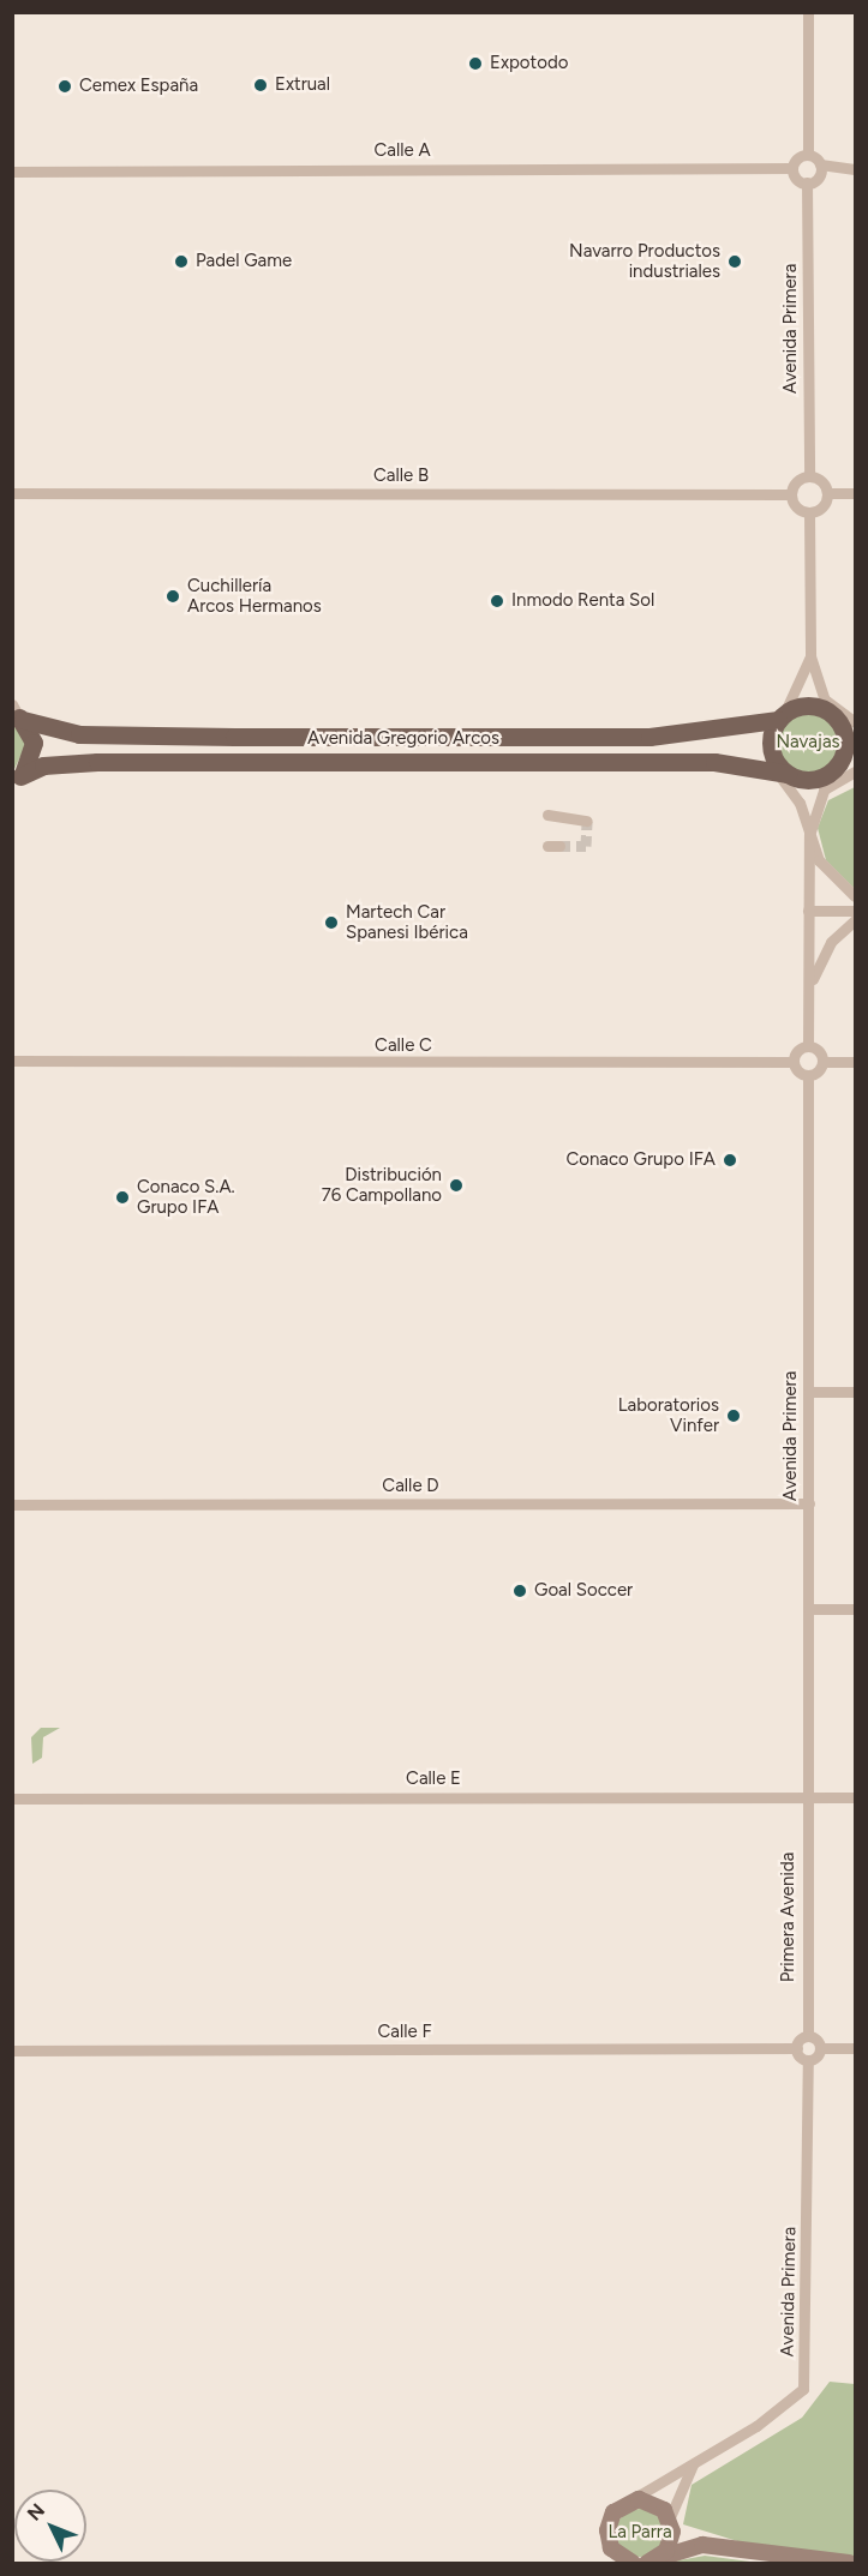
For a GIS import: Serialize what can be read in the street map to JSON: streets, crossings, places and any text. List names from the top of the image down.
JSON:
{
  "streets": {
    "main road": ["Avenida Gregorio Arcos"],
    "street": [
      "Calle A",
      "Avenida Primera",
      "Calle B",
      "Calle C",
      "Calle D",
      "Calle E",
      "Primera Avenida",
      "Calle F"
    ]
  },
  "crossings": [
    ["Avenida Primera", "Calle B"],
    ["Avenida Primera", "Calle D"],
    ["Avenida Primera", "Calle E"],
    ["Avenida Primera", "Primera Avenida"],
    ["Calle E", "Primera Avenida"]
  ],
  "parks": ["Navajas", "La Parra"],
  "places": [
    "Expotodo",
    "Extrual",
    "Cemex España",
    "Padel Game",
    "Navarro Productos industriales",
    "Cuchillería Arcos Hermanos",
    "Inmodo Renta Sol",
    "Martech Car Spanesi Ibérica",
    "Conaco Grupo IFA",
    "Distribución 76 Campollano",
    "Conaco S.A. Grupo IFA",
    "Laboratorios Vinfer",
    "Goal Soccer"
  ],
  "north": "top left"
}
